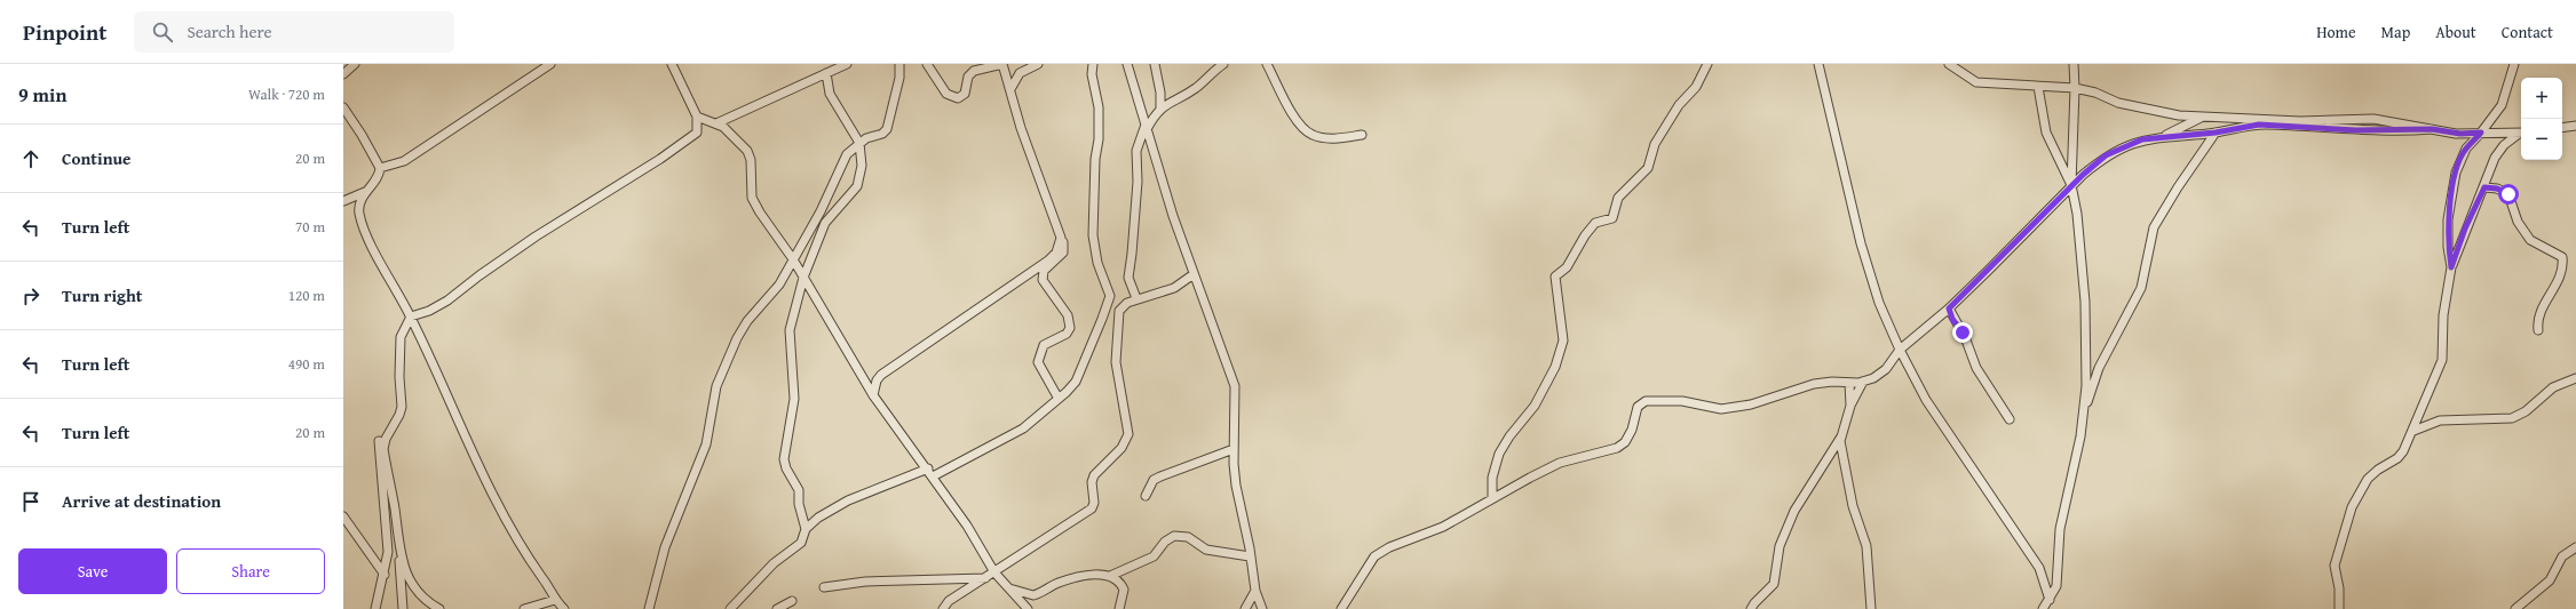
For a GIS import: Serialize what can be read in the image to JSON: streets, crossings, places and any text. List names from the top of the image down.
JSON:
{
  "page": {
    "header": "Pinpoint",
    "search": "Search here",
    "nav": [
      "Home",
      "Map",
      "About",
      "Contact"
    ],
    "heading": ["9 min", "Walk · 720 m"],
    "map_buttons": ["+", "−"],
    "list": [
      ["Continue", "20 m"],
      ["Turn left", "70 m"],
      ["Turn right", "120 m"],
      ["Turn left", "490 m"],
      ["Turn left", "20 m"],
      "Arrive at destination"
    ],
    "buttons": ["Save", "Share"]
  }
}
